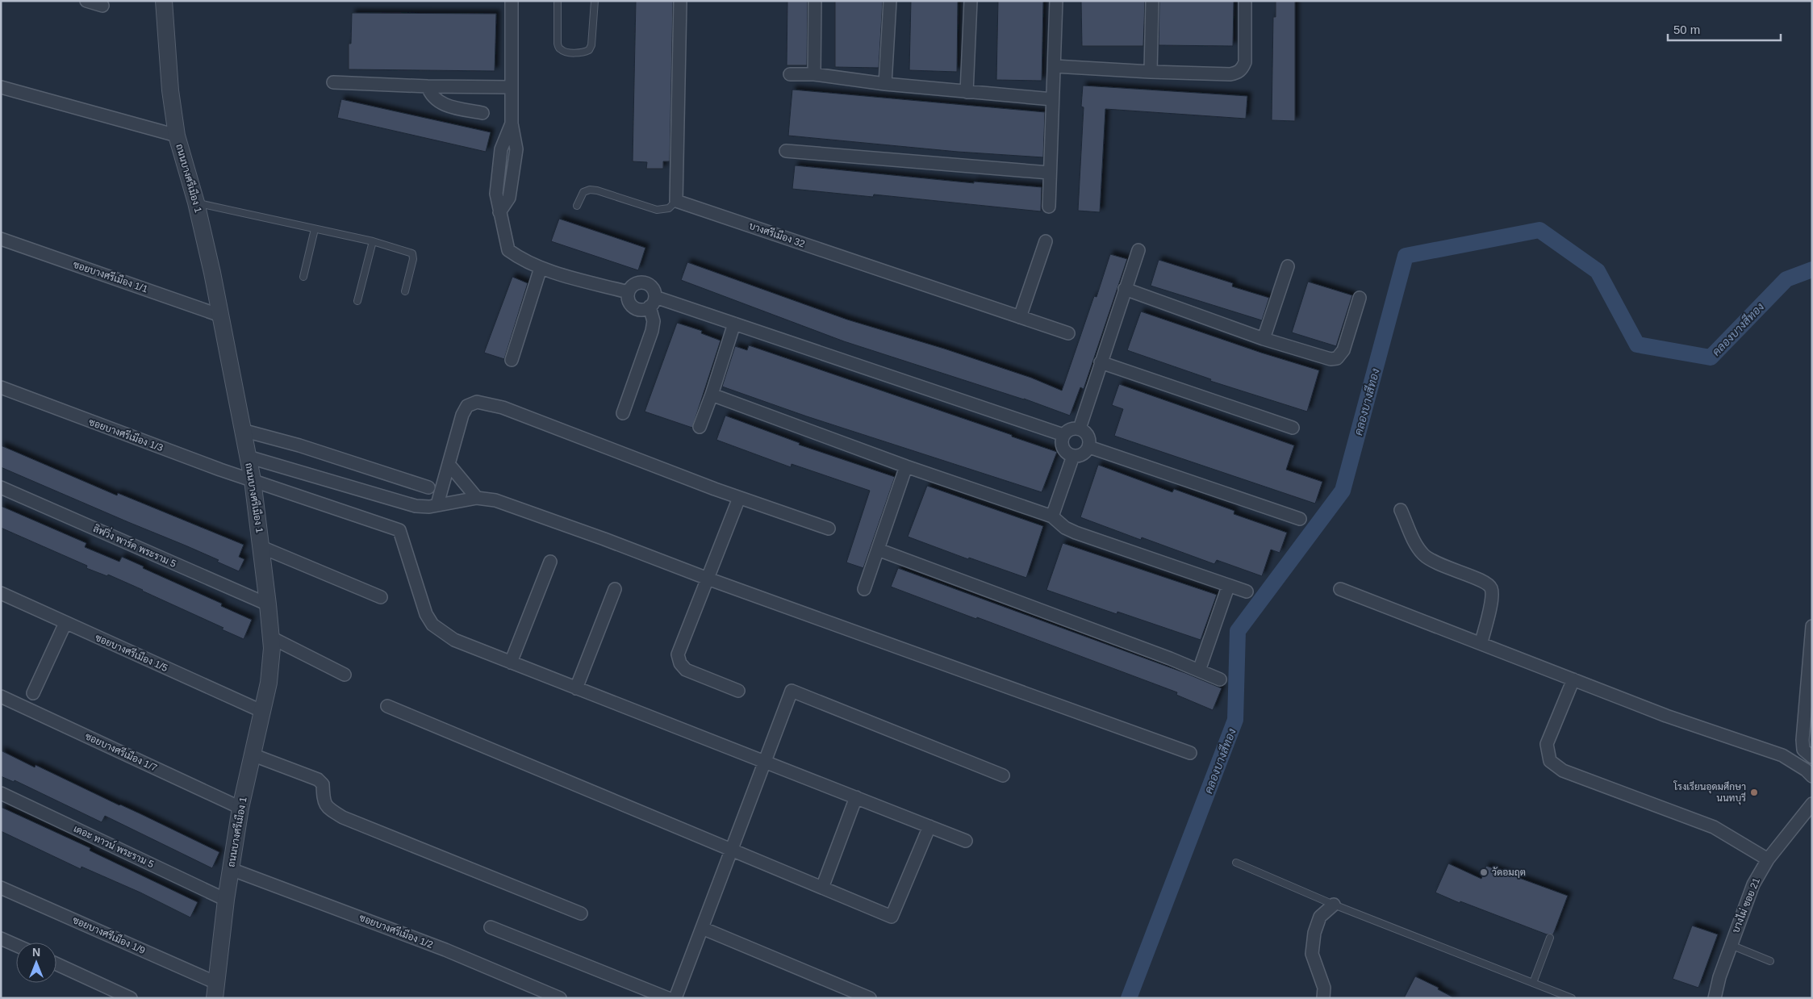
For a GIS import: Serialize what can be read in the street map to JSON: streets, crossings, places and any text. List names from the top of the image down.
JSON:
{
  "streets": {
    "street": [
      "ถนนบางศรีเมือง 1",
      "บางศรีเมือง 32",
      "ซอยบางศรีเมือง 1/1",
      "ซอยบางศรีเมือง 1/3",
      "ลิฟวิ่ง พาร์ค พระราม 5",
      "ซอยบางศรีเมือง 1/5",
      "ซอยบางศรีเมือง 1/7",
      "เดอะ ทาวน์ พระราม 5",
      "บางไผ่ ซอย 21",
      "ซอยบางศรีเมือง 1/2",
      "ซอยบางศรีเมือง 1/9"
    ]
  },
  "crossings": [
    ["ถนนบางศรีเมือง 1", "ซอยบางศรีเมือง 1/1"],
    ["ถนนบางศรีเมือง 1", "ซอยบางศรีเมือง 1/3"],
    ["ถนนบางศรีเมือง 1", "ลิฟวิ่ง พาร์ค พระราม 5"],
    ["ถนนบางศรีเมือง 1", "ซอยบางศรีเมือง 1/5"],
    ["ถนนบางศรีเมือง 1", "ซอยบางศรีเมือง 1/7"],
    ["ถนนบางศรีเมือง 1", "เดอะ ทาวน์ พระราม 5"],
    ["ถนนบางศรีเมือง 1", "ซอยบางศรีเมือง 1/2"],
    ["ถนนบางศรีเมือง 1", "ซอยบางศรีเมือง 1/9"]
  ],
  "water": ["คลองบางสีทอง"],
  "places": ["โรงเรียนอุดมศึกษา นนทบุรี", "วัดอมฤต"],
  "scale_bar": "50 m",
  "north": "top"
}
